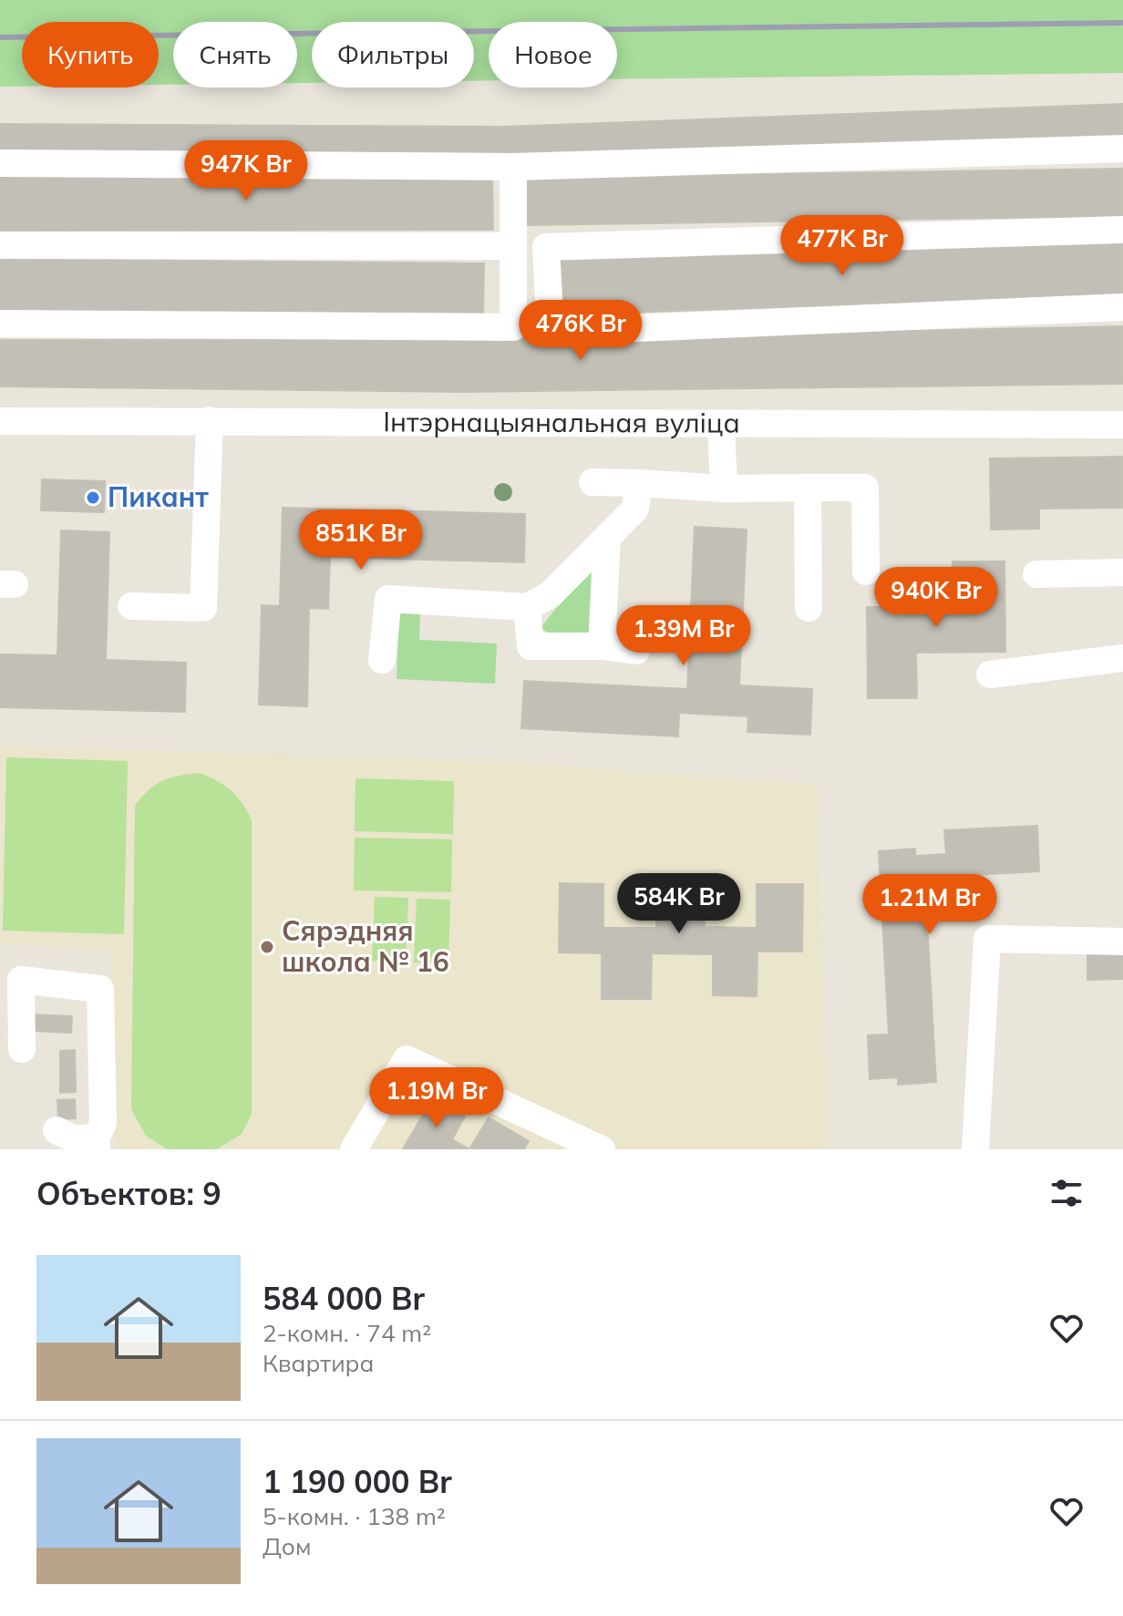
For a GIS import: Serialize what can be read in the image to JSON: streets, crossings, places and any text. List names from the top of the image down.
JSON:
{
  "streets": {
    "street": ["Інтэрнацыянальная вуліца"]
  },
  "places": ["Пикант", "Сярэдняя школа № 16"],
  "page": {
    "chip": [
      "Купить",
      "Снять",
      "Фильтры",
      "Новое"
    ],
    "price": [
      "947K Br",
      "477K Br",
      "476K Br",
      "851K Br",
      "940K Br",
      "1.39M Br",
      "584K Br",
      "1.21M Br",
      "1.19M Br"
    ],
    "heading": "Объектов: 9",
    "list": [
      {
        "name": "584 000 Br",
        "note": "2-комн. · 74 m² · Квартира"
      },
      {
        "name": "1 190 000 Br",
        "note": "5-комн. · 138 m² · Дом"
      }
    ]
  }
}
